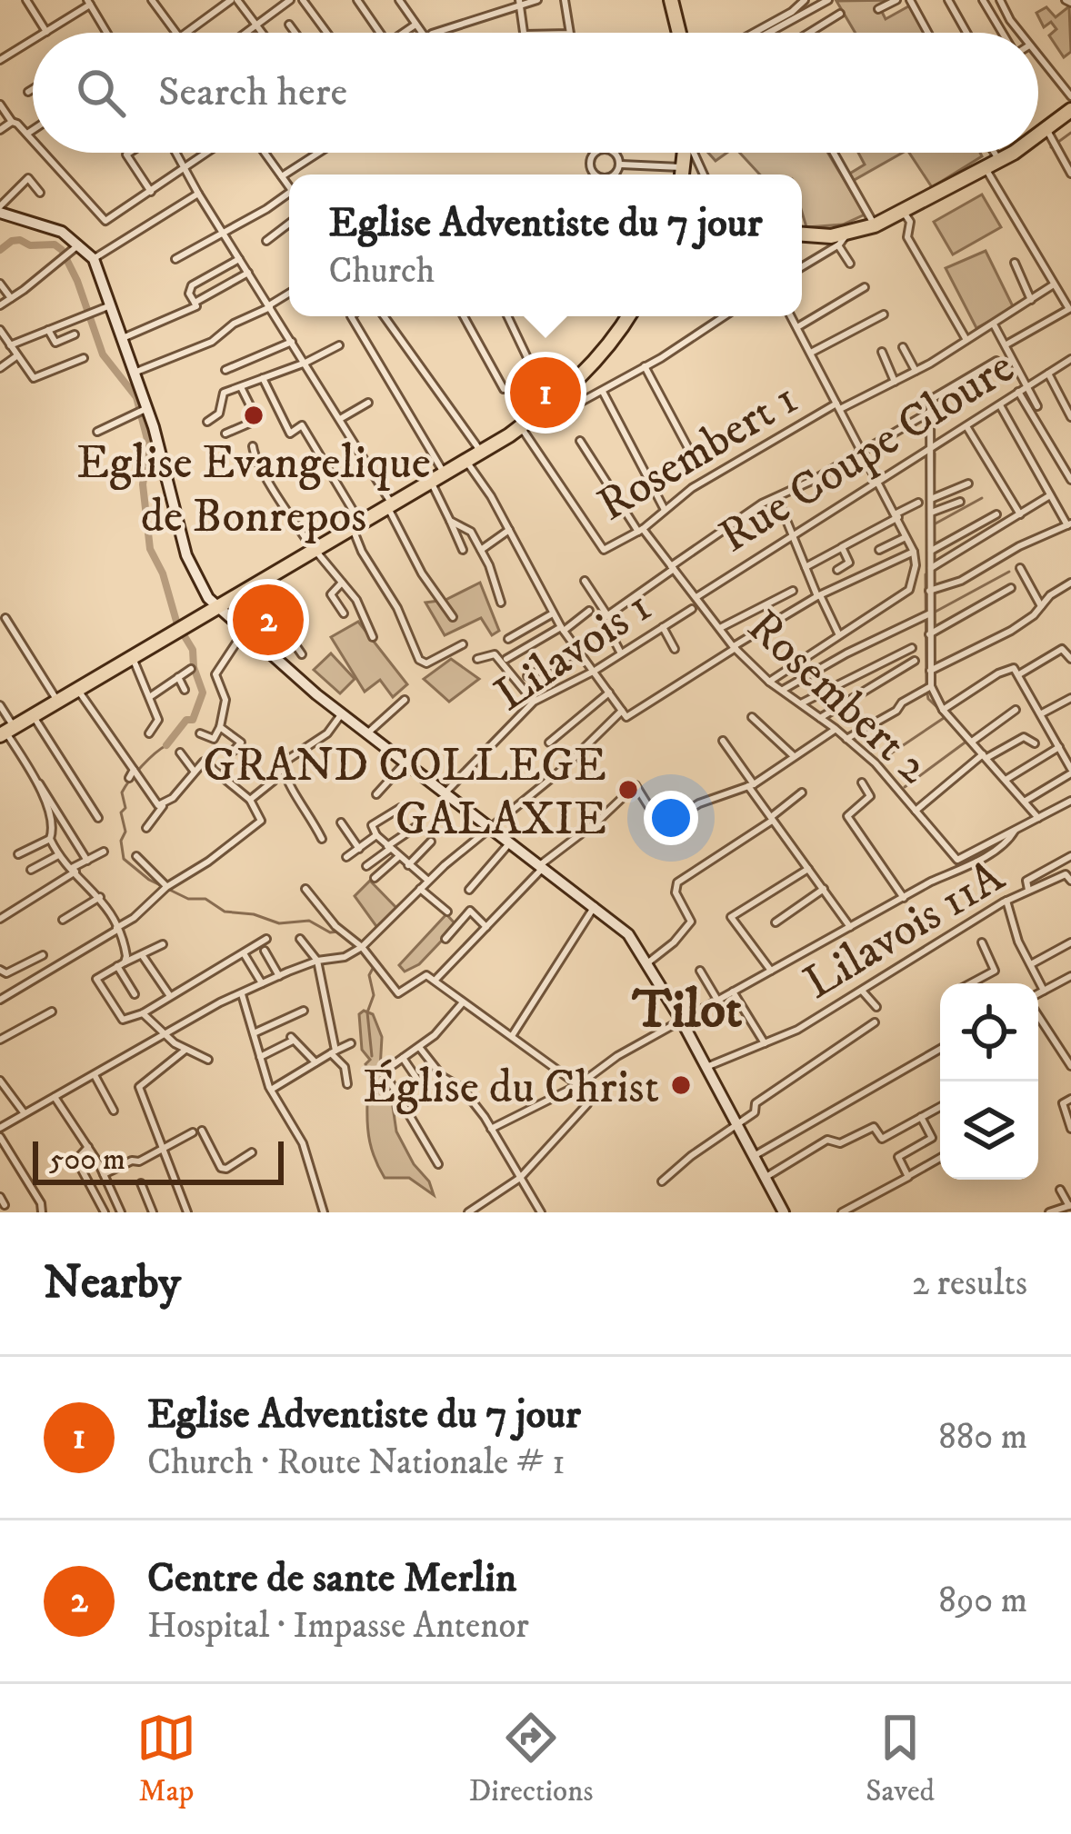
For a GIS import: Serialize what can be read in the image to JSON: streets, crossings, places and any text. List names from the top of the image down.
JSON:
{
  "streets": {
    "street": [
      "Rosembert 1",
      "Rue Coupe Cloure",
      "Lilavois 1",
      "Rosembert 2",
      "Lilavois 11A"
    ]
  },
  "crossings": [
    ["Rosembert 1", "Rosembert 2"],
    ["Rue Coupe Cloure", "Rosembert 2"]
  ],
  "districts": ["Tilot"],
  "places": ["Eglise Evangelique de Bonrepos", "GRAND COLLEGE GALAXIE", "Église du Christ"],
  "scale_bar": "500 m",
  "page": {
    "search": "Search here",
    "popup": ["Eglise Adventiste du 7 jour", "Church"],
    "pins": ["1", "2"],
    "scale": "500 m",
    "heading": ["Nearby", "2 results"],
    "list": [
      {
        "mark": "1",
        "name": "Eglise Adventiste du 7 jour",
        "note": "Church · Route Nationale # 1",
        "value": "880 m"
      },
      {
        "mark": "2",
        "name": "Centre de sante Merlin",
        "note": "Hospital · Impasse Antenor",
        "value": "890 m"
      }
    ],
    "nav": ["Map", "Directions", "Saved"]
  }
}
